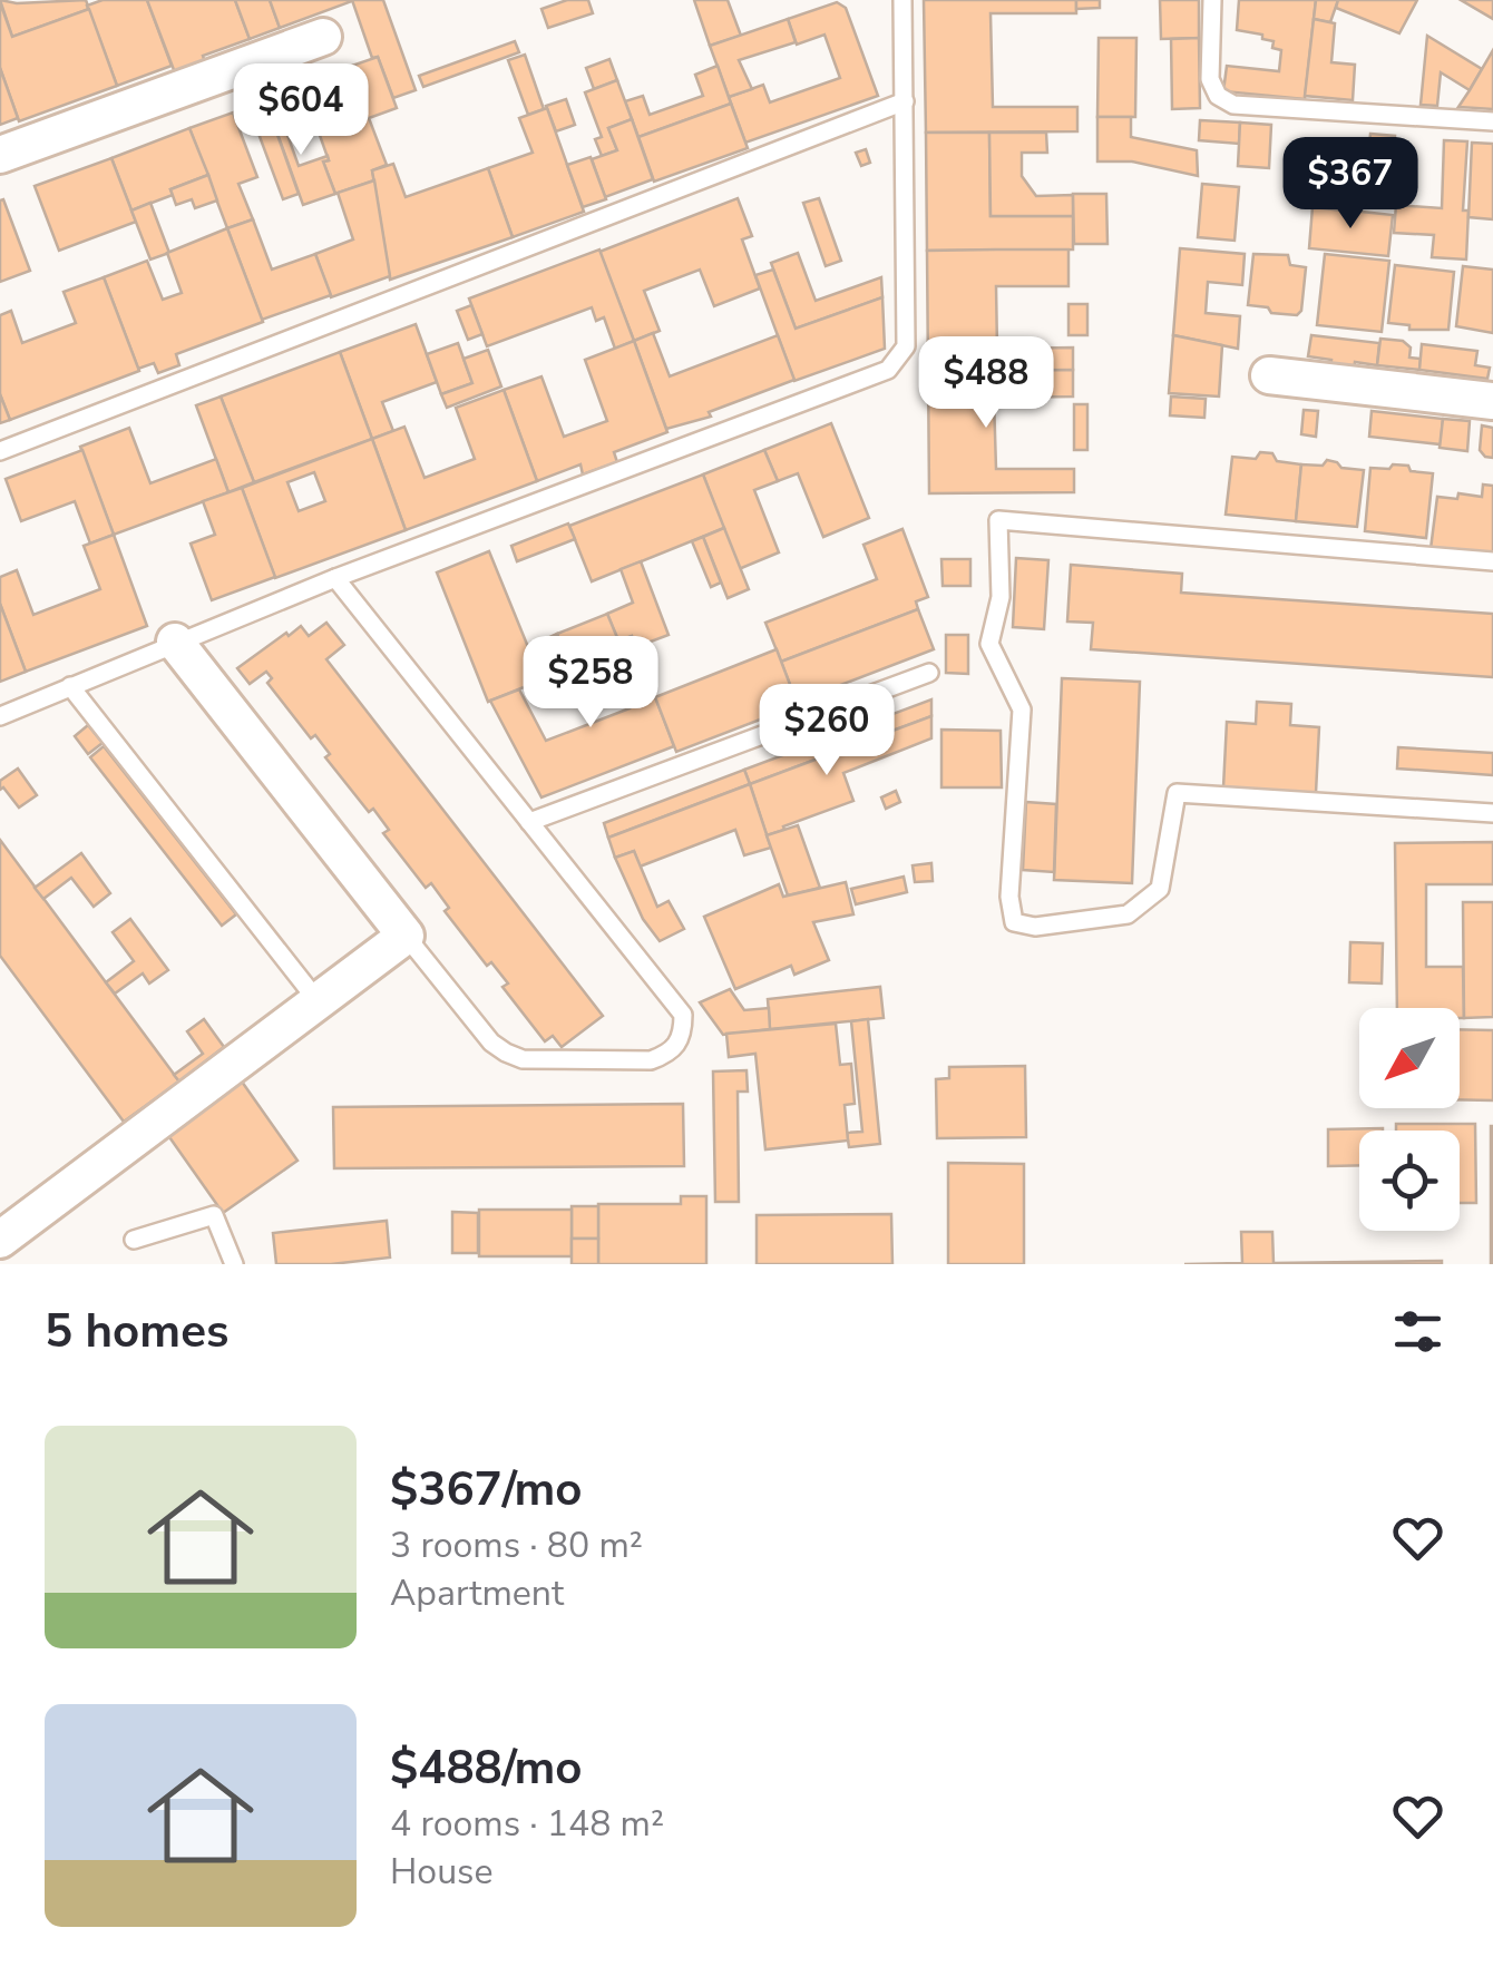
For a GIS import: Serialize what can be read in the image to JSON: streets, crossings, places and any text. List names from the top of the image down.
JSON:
{
  "north": "bottom left",
  "page": {
    "price": [
      "$604",
      "$367",
      "$488",
      "$258",
      "$260"
    ],
    "heading": "5 homes",
    "list": [
      {
        "name": "$367/mo",
        "note": "3 rooms · 80 m² · Apartment"
      },
      {
        "name": "$488/mo",
        "note": "4 rooms · 148 m² · House"
      }
    ]
  }
}
